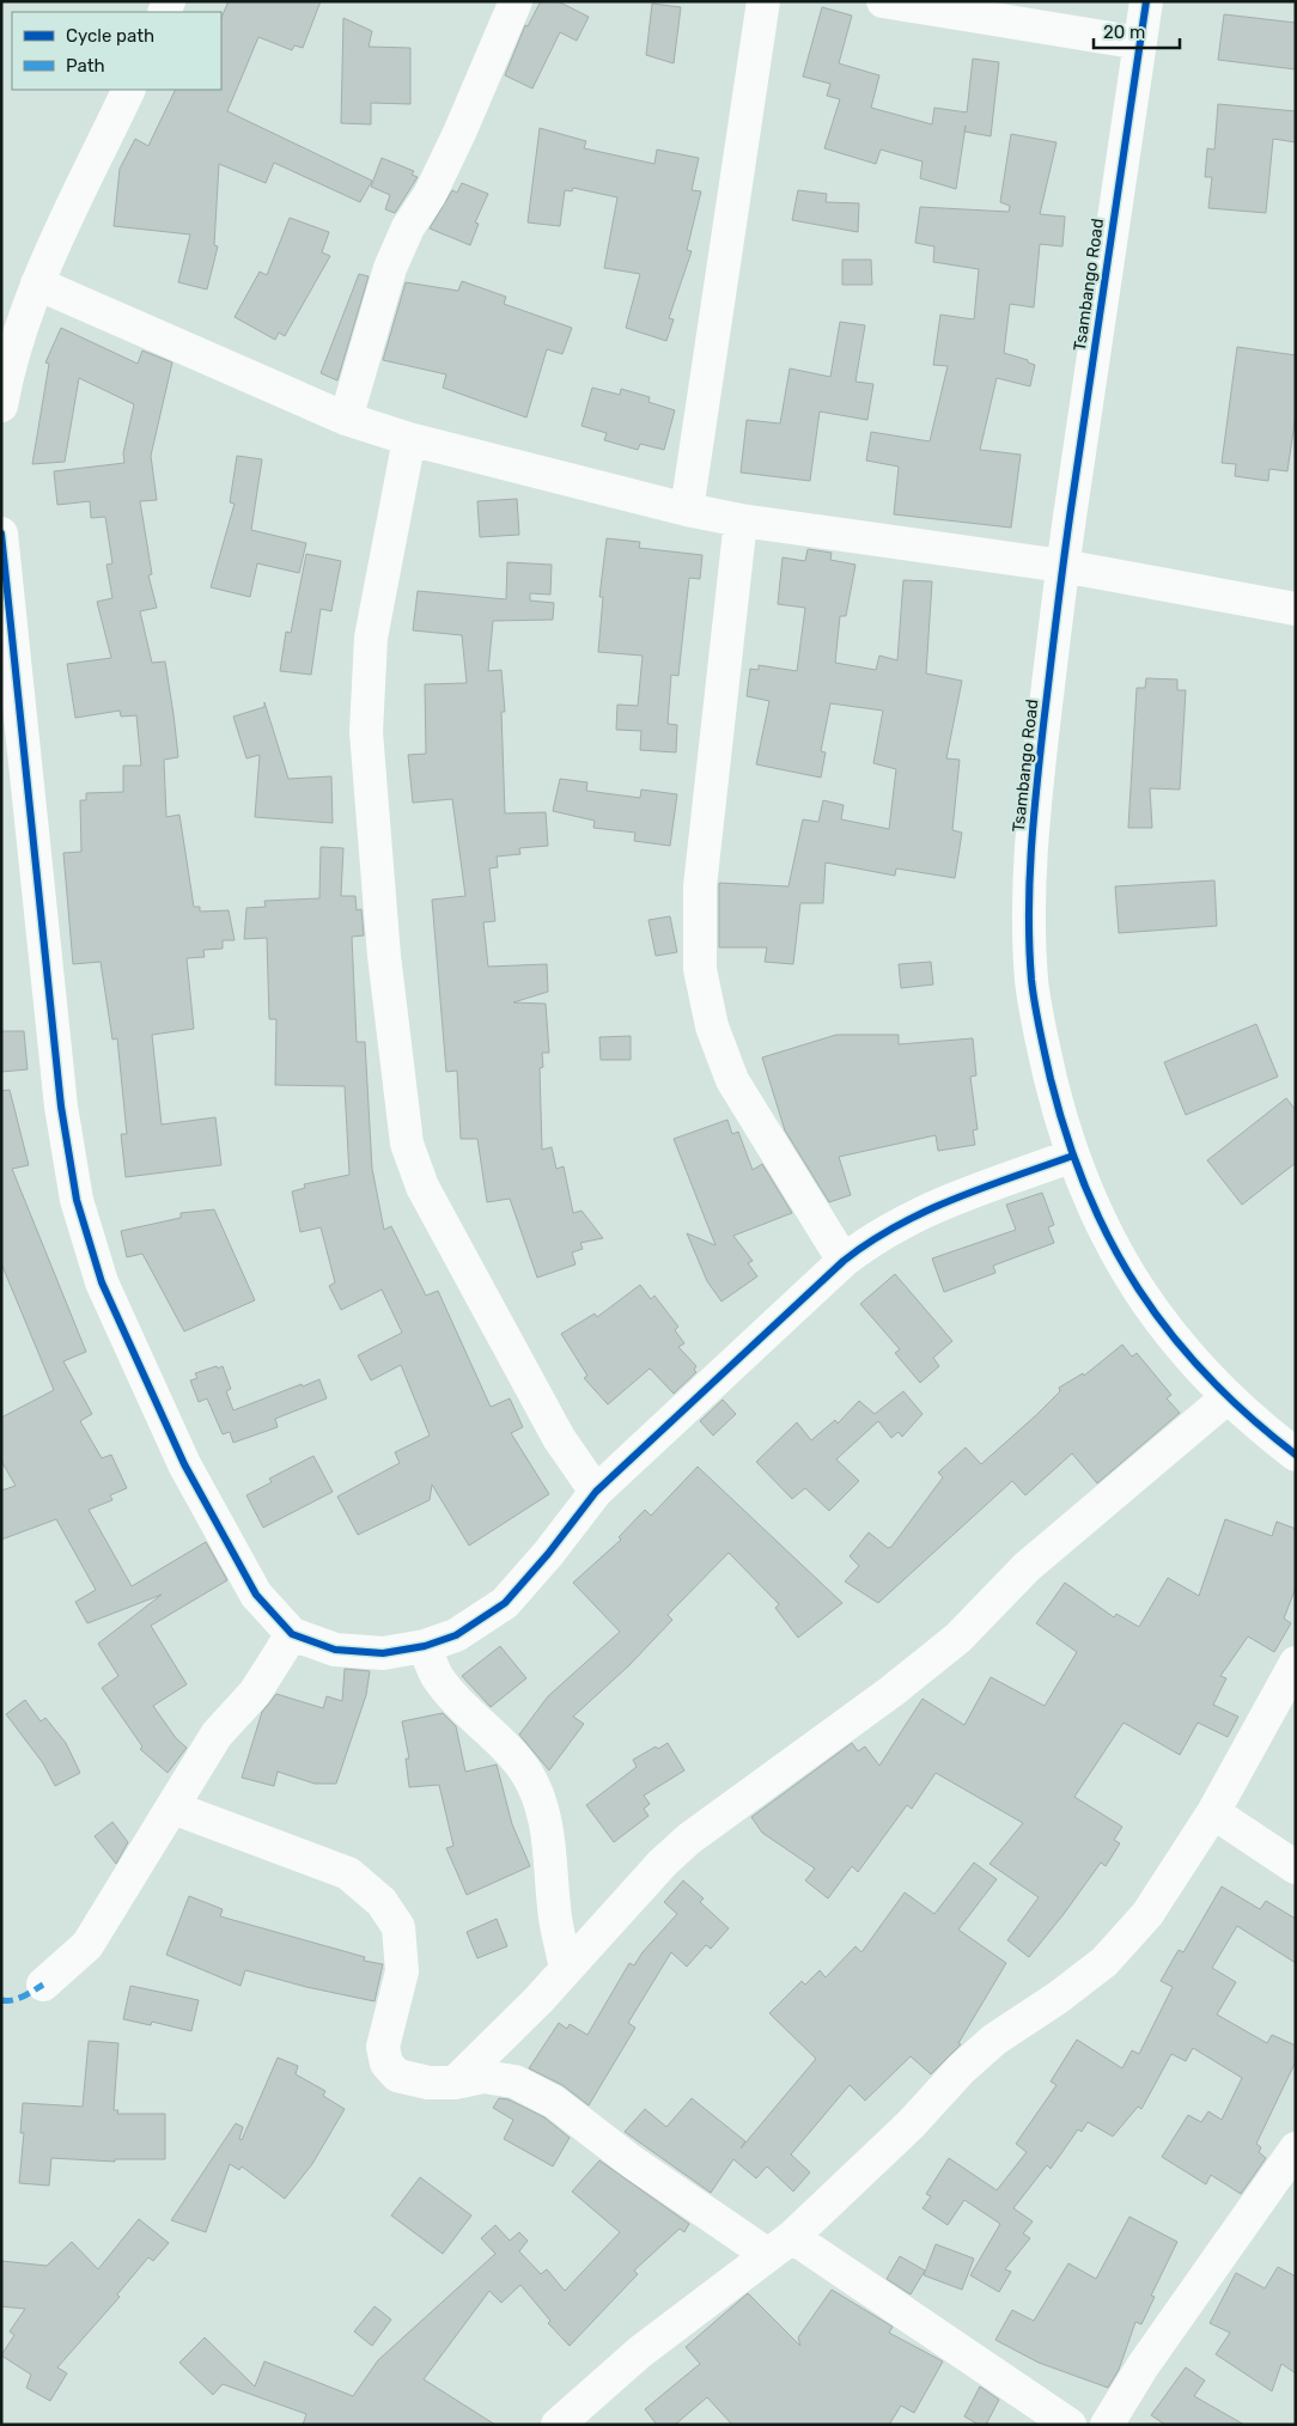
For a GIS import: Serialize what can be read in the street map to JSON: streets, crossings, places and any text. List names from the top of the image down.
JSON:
{
  "streets": {
    "street": ["Tsambango Road"]
  },
  "legend": ["Cycle path", "Path"],
  "scale_bar": "20 m"
}
